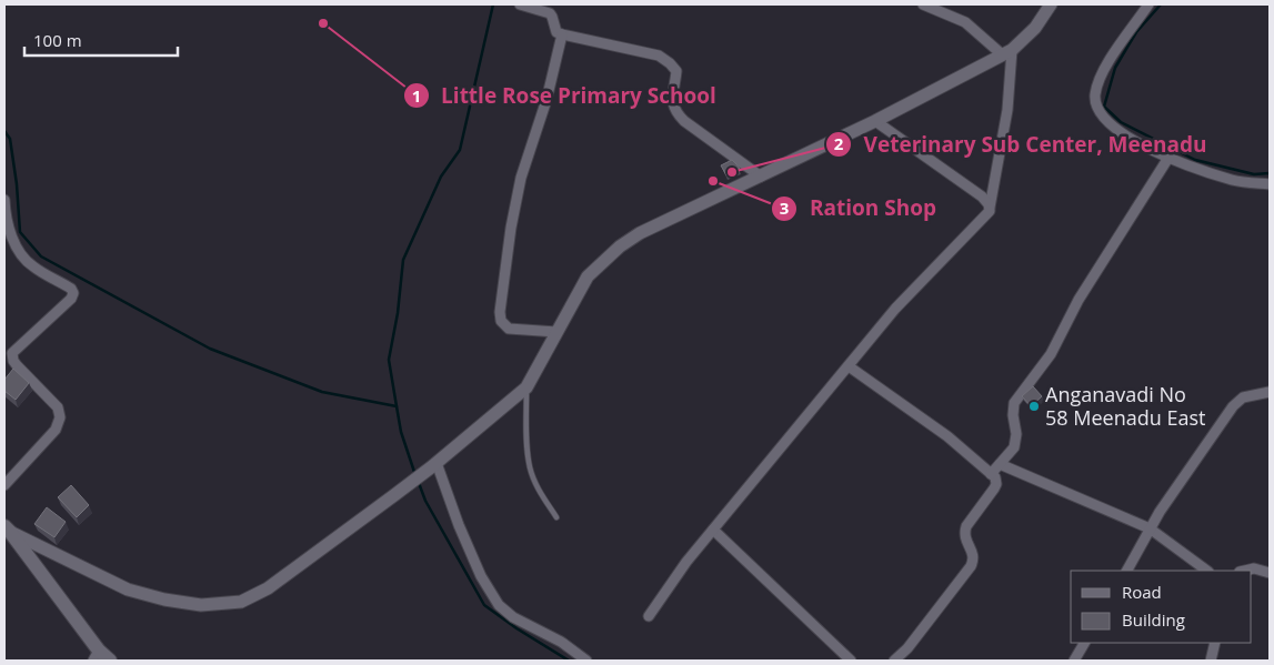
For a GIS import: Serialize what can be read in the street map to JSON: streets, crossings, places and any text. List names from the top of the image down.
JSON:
{
  "places": [
    "Little Rose Primary School",
    "Veterinary Sub Center, Meenadu",
    "Ration Shop",
    "Anganavadi No 58 Meenadu East"
  ],
  "legend": ["Road", "Building"],
  "scale_bar": "100 m"
}
